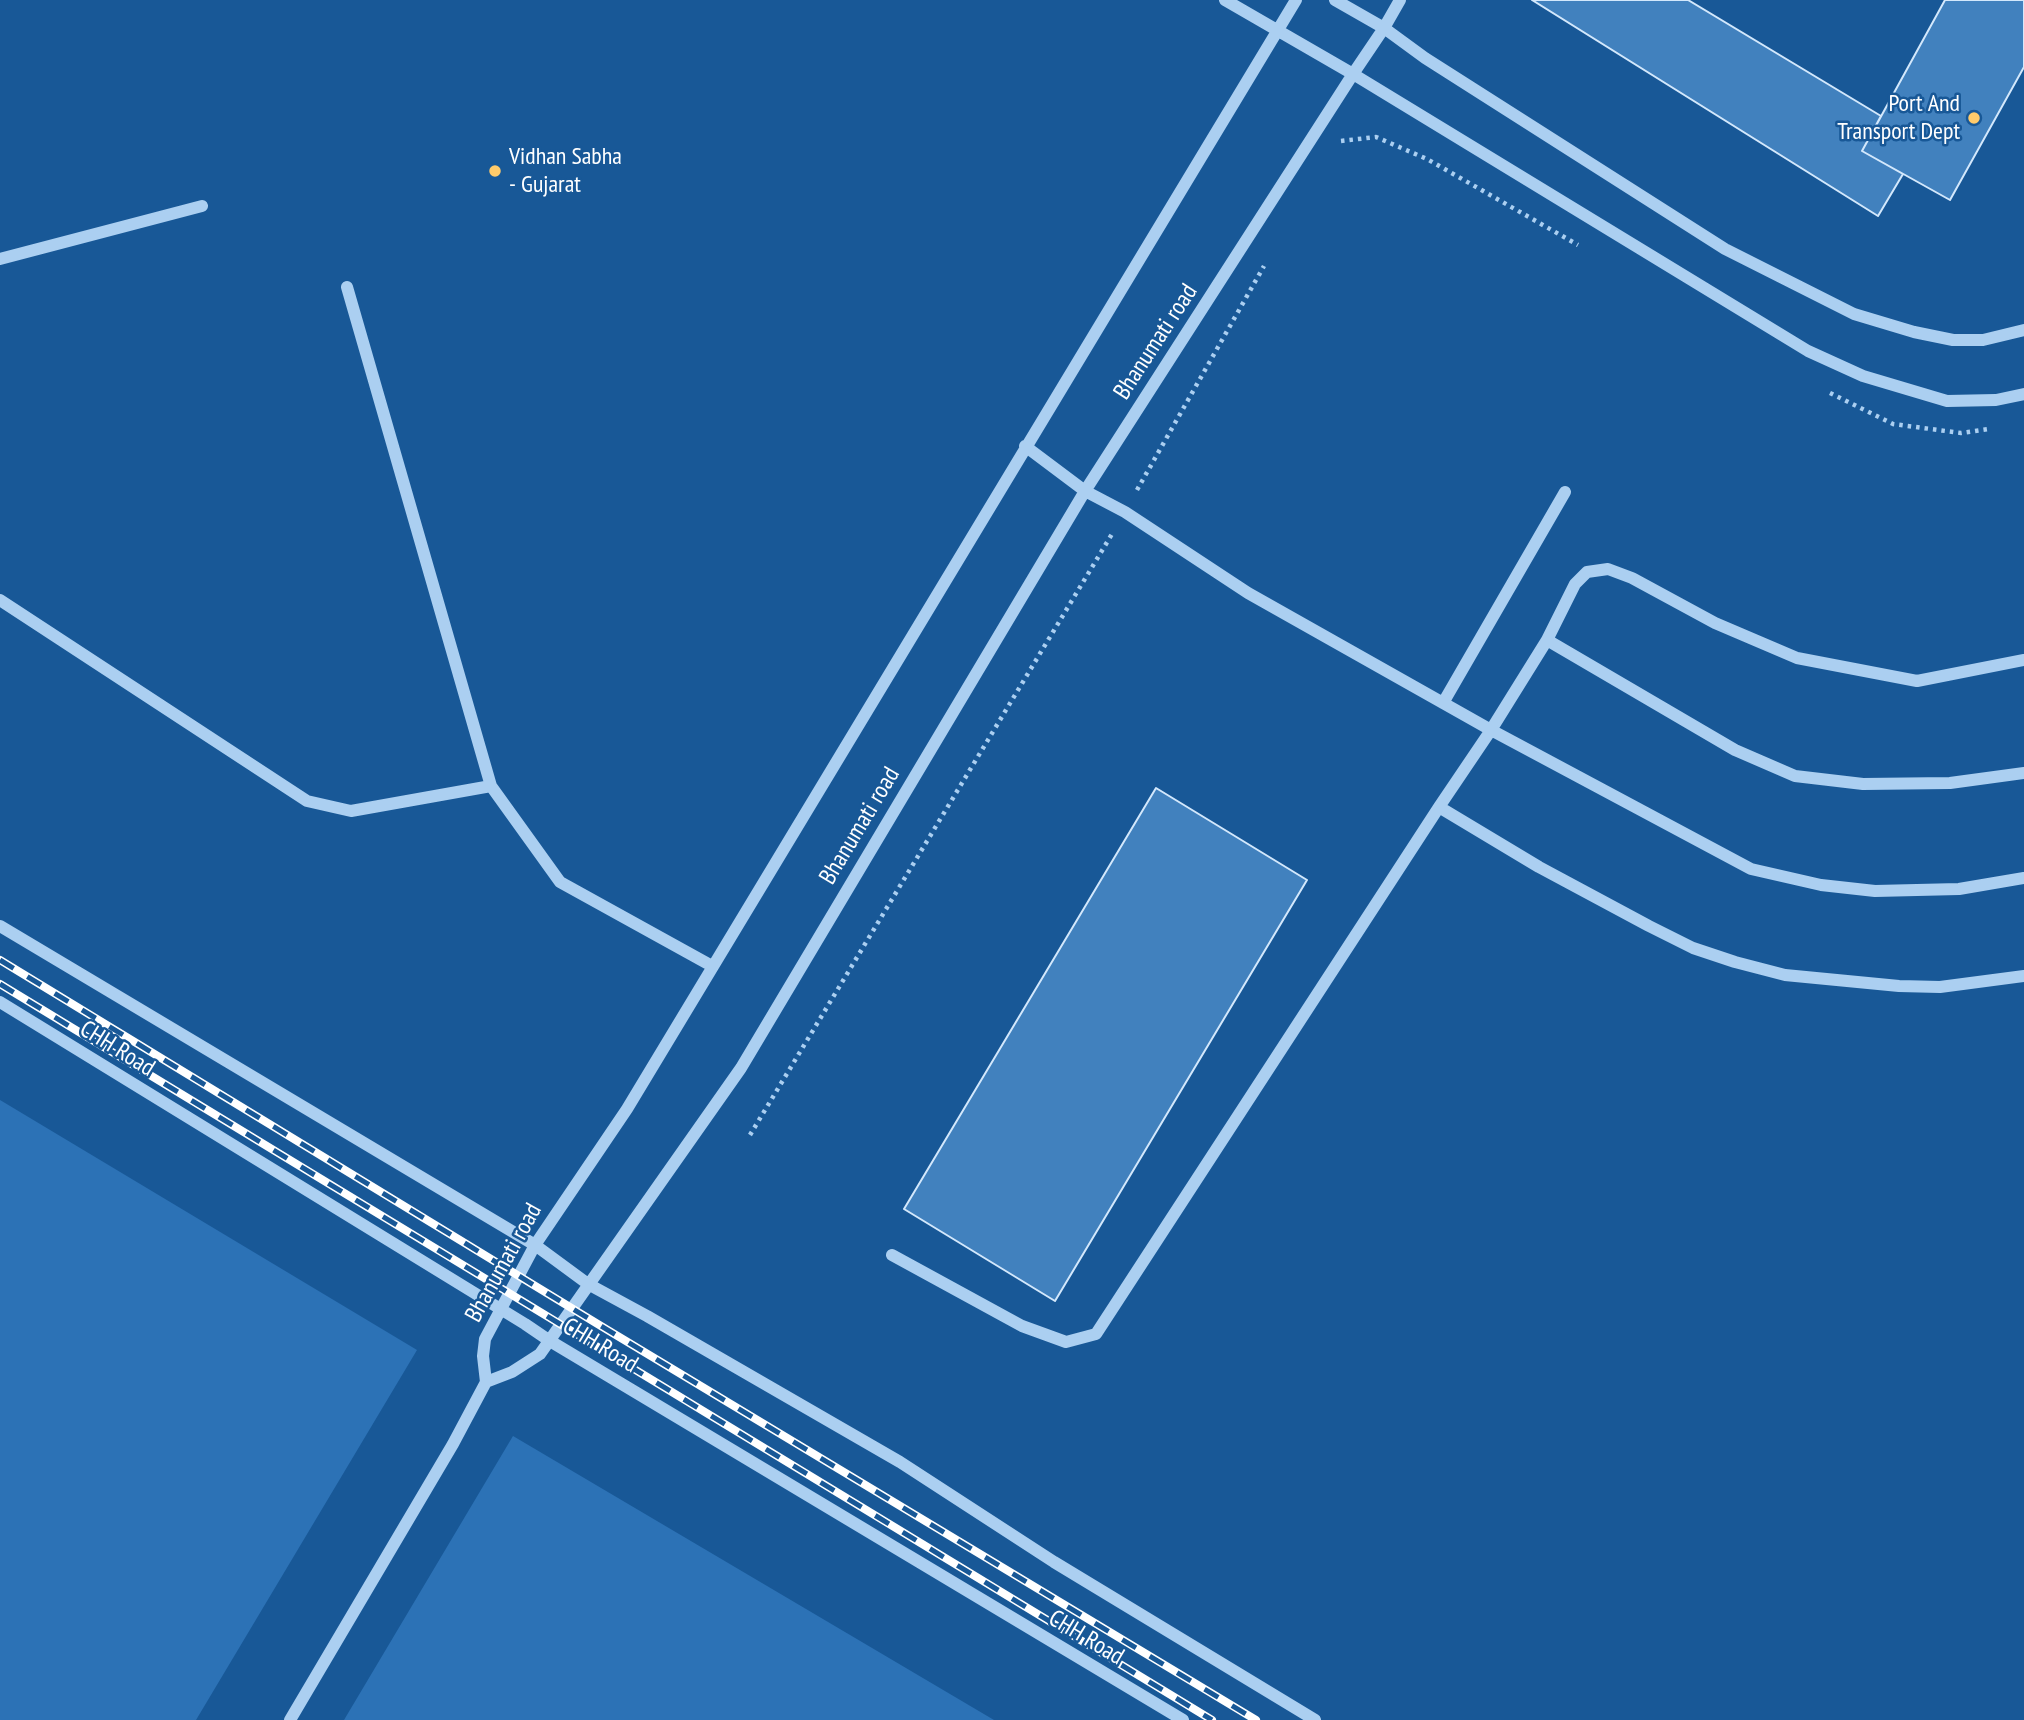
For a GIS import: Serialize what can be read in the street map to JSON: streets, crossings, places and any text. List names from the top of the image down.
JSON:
{
  "streets": {
    "street": ["Bhanumati road", "CHH Road"]
  },
  "crossings": [
    ["Bhanumati road", "CHH Road"]
  ],
  "places": ["Port And Transport Dept", "Vidhan Sabha - Gujarat"]
}
